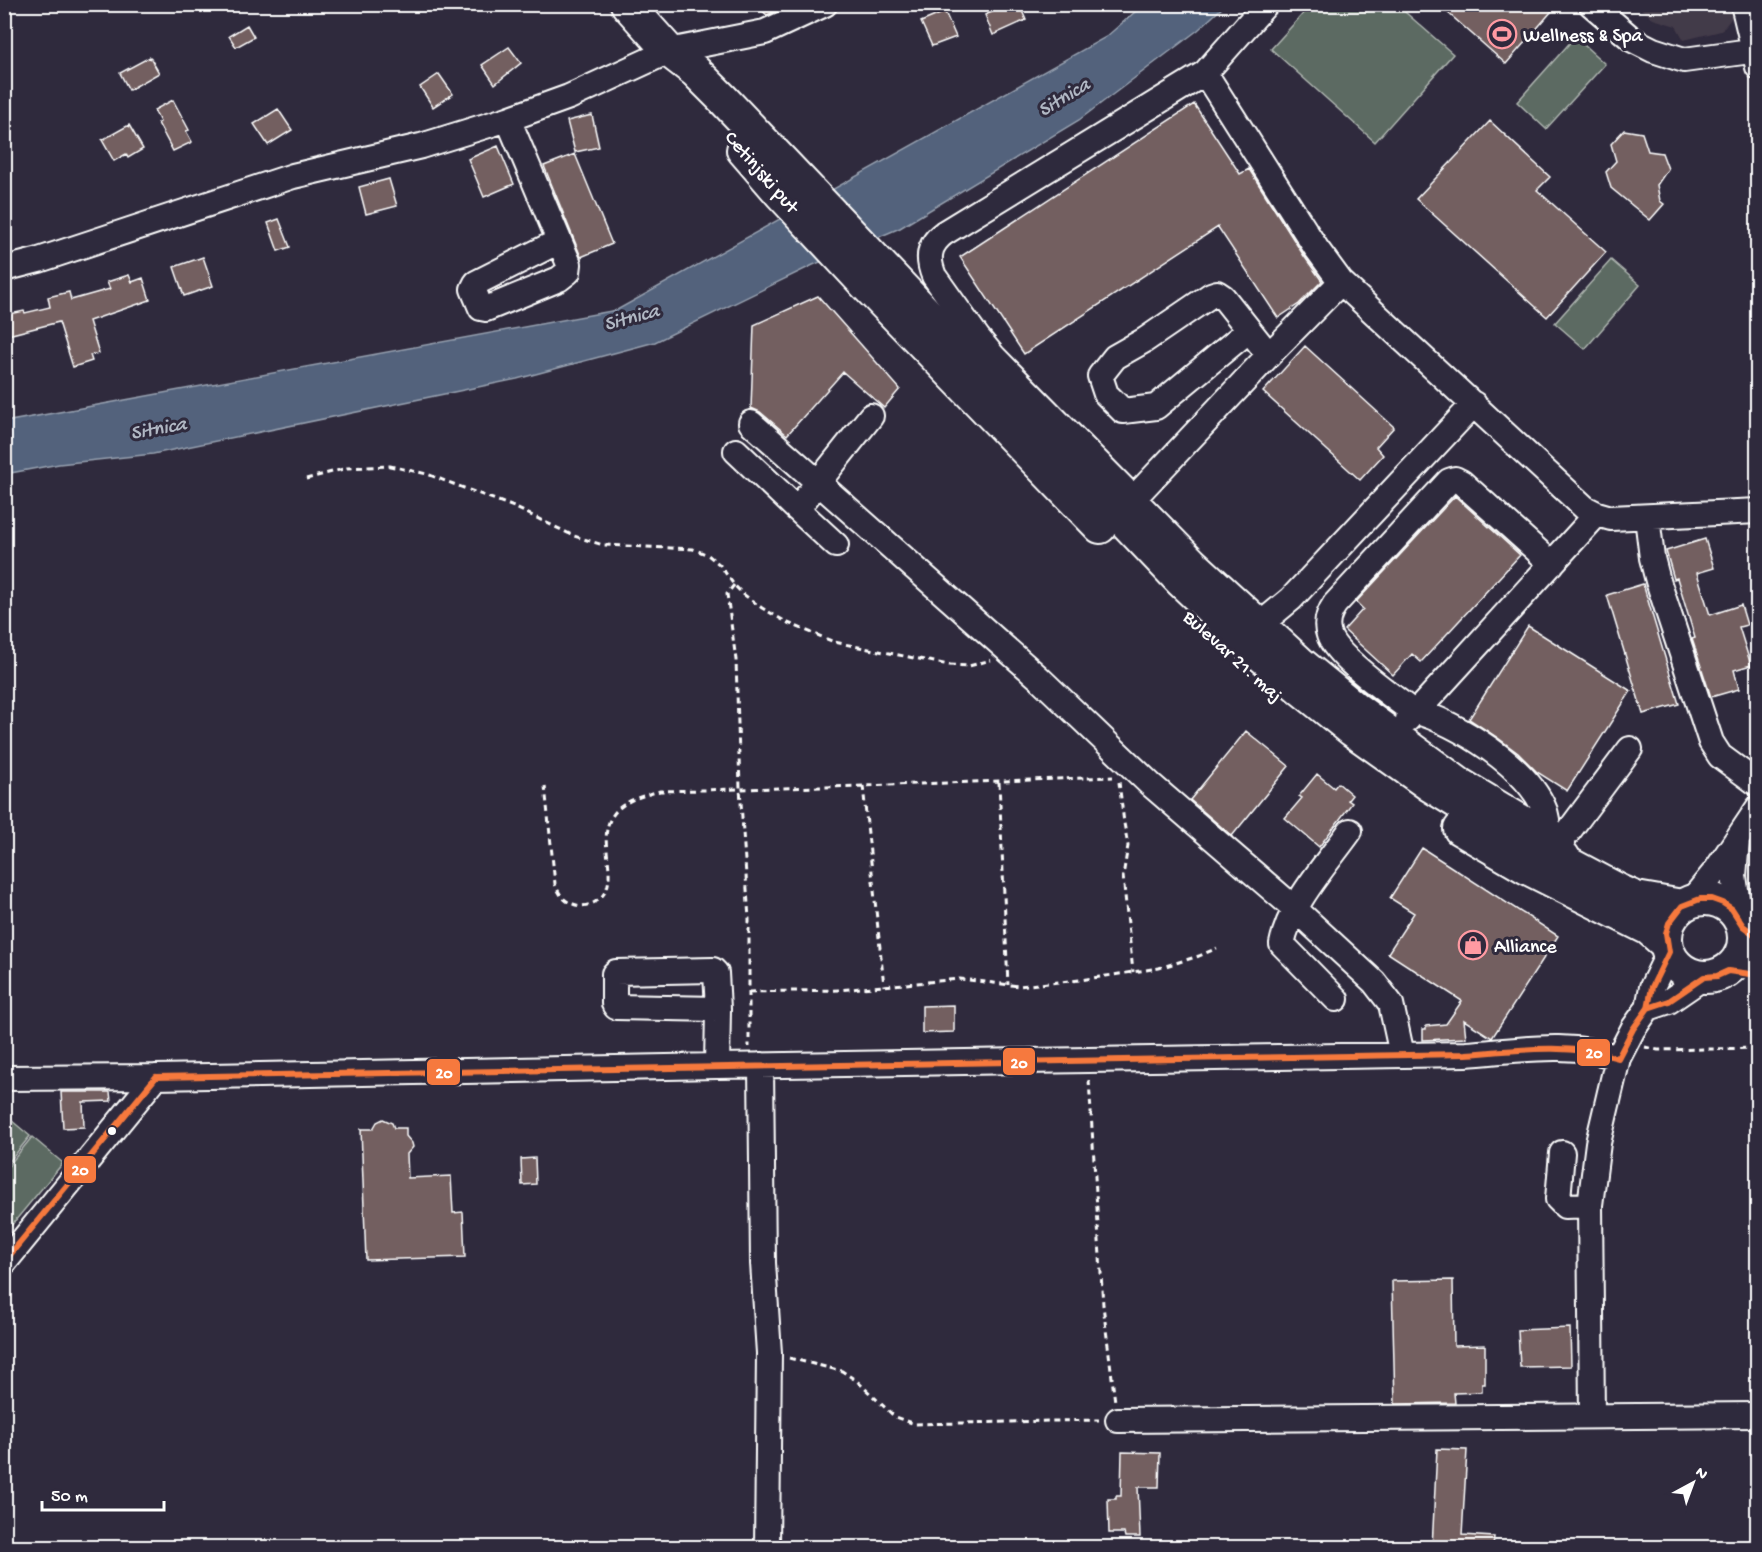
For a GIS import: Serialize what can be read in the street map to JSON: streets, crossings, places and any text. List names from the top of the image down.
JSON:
{
  "streets": {
    "main road": ["Cetinjski put", "Bulevar 21. maj"]
  },
  "crossings": [
    ["Cetinjski put", "Bulevar 21. maj"]
  ],
  "water": ["Sitnica"],
  "places": {
    "sports": ["Wellness & Spa"],
    "shop": ["Alliance"]
  },
  "lines": ["transit line 20"],
  "scale_bar": "50 m",
  "north": "top right"
}
